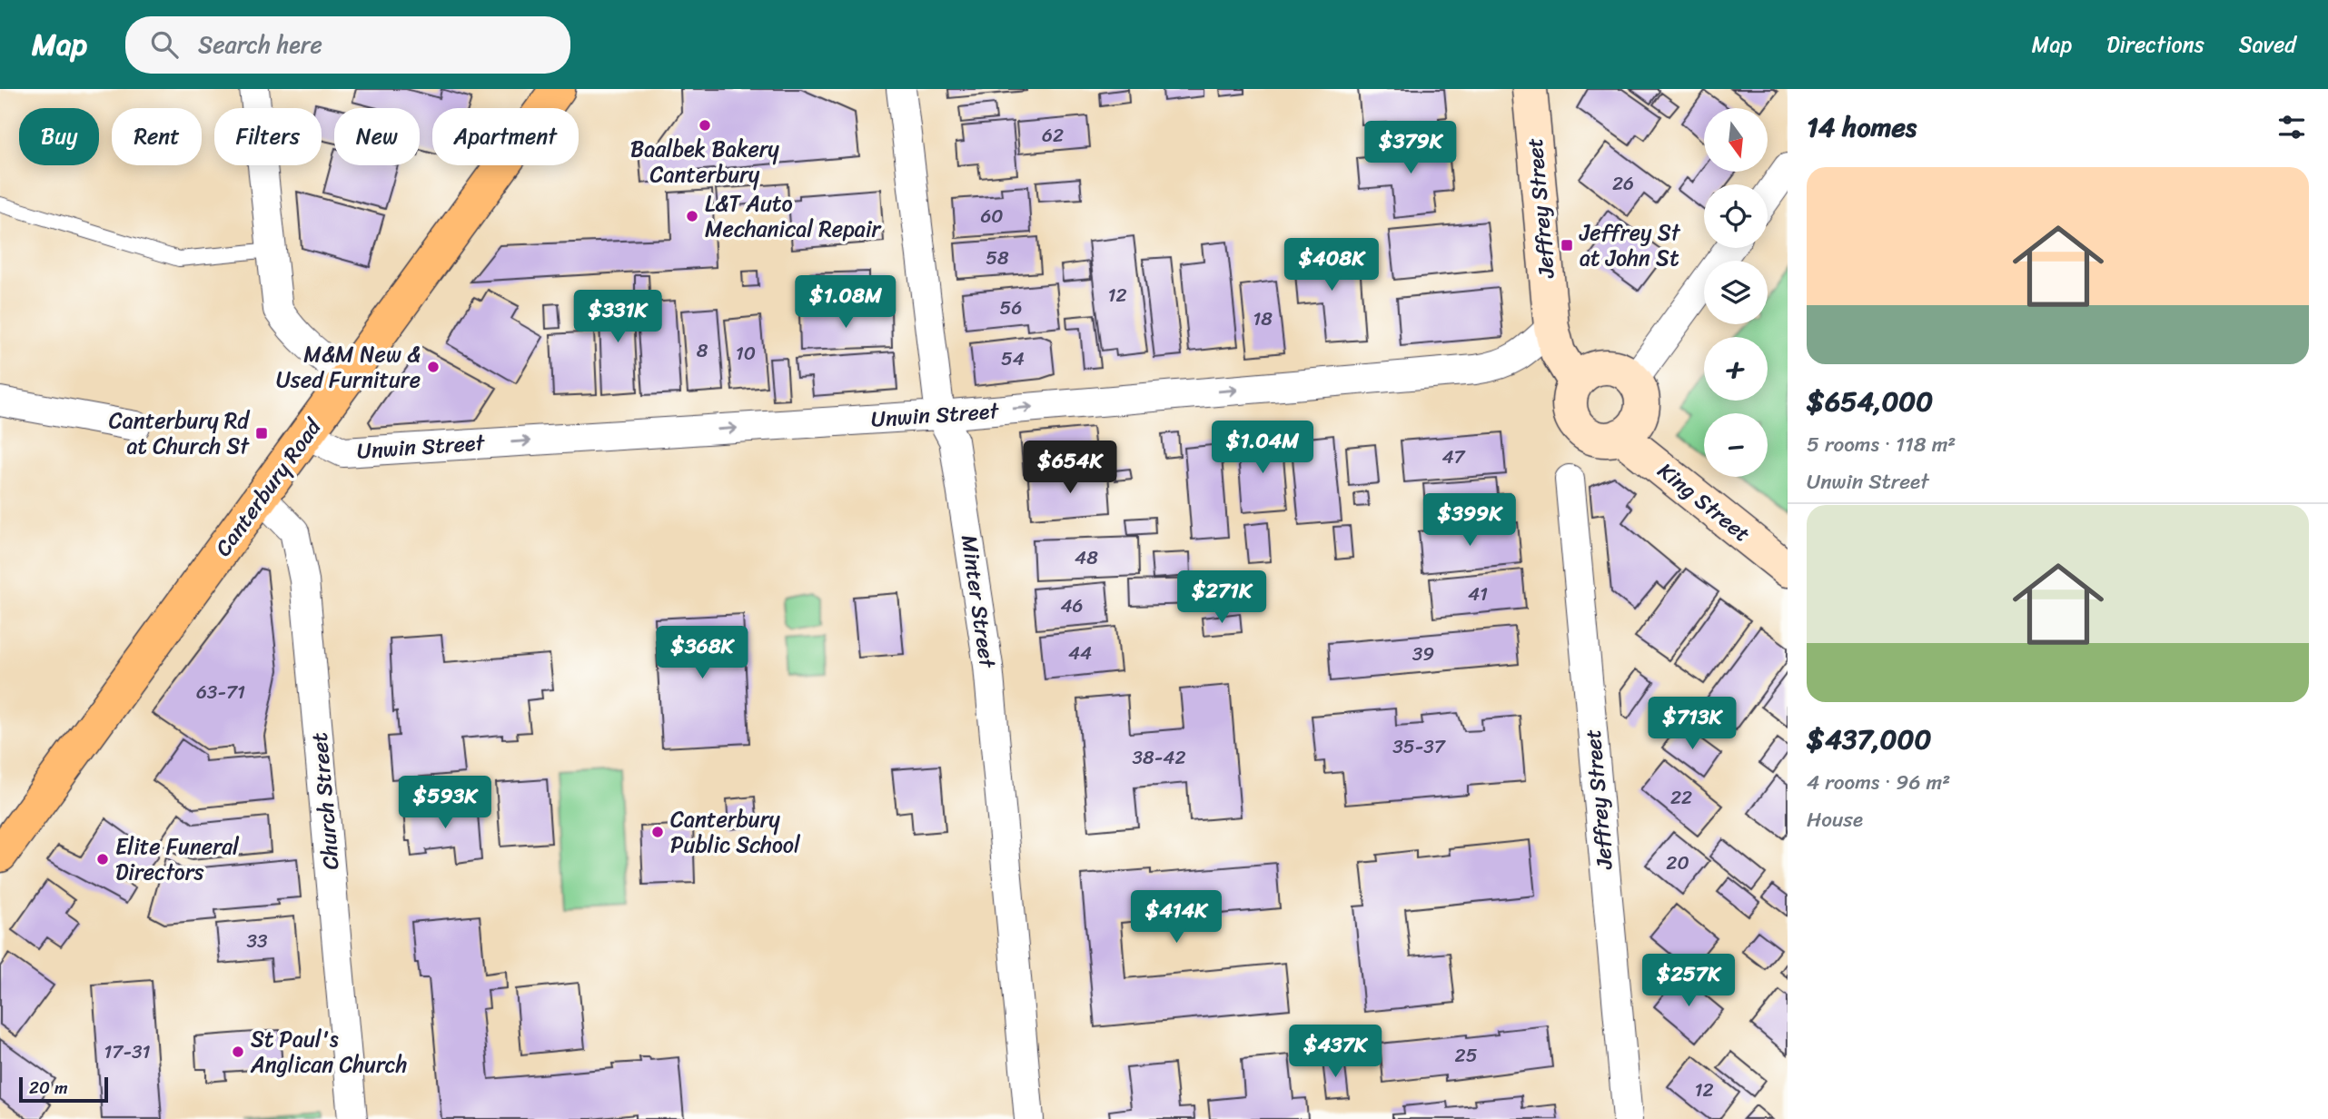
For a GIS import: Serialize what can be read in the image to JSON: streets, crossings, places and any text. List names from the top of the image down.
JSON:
{
  "streets": {
    "highway": ["Canterbury Road"],
    "main road": ["Jeffrey Street", "King Street"],
    "street": ["Unwin Street", "Minter Street", "Church Street"]
  },
  "crossings": [
    ["Jeffrey Street", "Unwin Street"],
    ["Unwin Street", "Canterbury Road"],
    ["Unwin Street", "Minter Street"],
    ["Canterbury Road", "Church Street"]
  ],
  "one_way": ["Unwin Street"],
  "places": {
    "other": [
      "Baalbek Bakery Canterbury",
      "L&T Auto Mechanical Repair",
      "M&M New & Used Furniture",
      "Canterbury Public School",
      "Elite Funeral Directors",
      "St Paul's Anglican Church"
    ],
    "transit": ["Jeffrey St at John St", "Canterbury Rd at Church St"]
  },
  "house_numbers": [
    "62",
    "26",
    "60",
    "58",
    "12",
    "56",
    "18",
    "8",
    "10",
    "54",
    "47",
    "48",
    "41",
    "46",
    "44",
    "39",
    "63-71",
    "35-37",
    "38-42",
    "22",
    "20",
    "33",
    "17-31",
    "25",
    "12"
  ],
  "scale_bar": "20 m",
  "north": "bottom",
  "page": {
    "header": "Map",
    "search": "Search here",
    "nav": ["Map", "Directions", "Saved"],
    "heading": "14 homes",
    "map_buttons": ["+", "−"],
    "chip": [
      "Buy",
      "Rent",
      "Filters",
      "New",
      "Apartment"
    ],
    "price": [
      "$379K",
      "$408K",
      "$1.08M",
      "$331K",
      "$1.04M",
      "$654K",
      "$399K",
      "$271K",
      "$368K",
      "$713K",
      "$593K",
      "$414K",
      "$257K",
      "$437K"
    ],
    "list": [
      {
        "name": "$654,000",
        "note": "5 rooms · 118 m² · Unwin Street"
      },
      {
        "name": "$437,000",
        "note": "4 rooms · 96 m² · House"
      }
    ],
    "scale": "20 m"
  }
}
